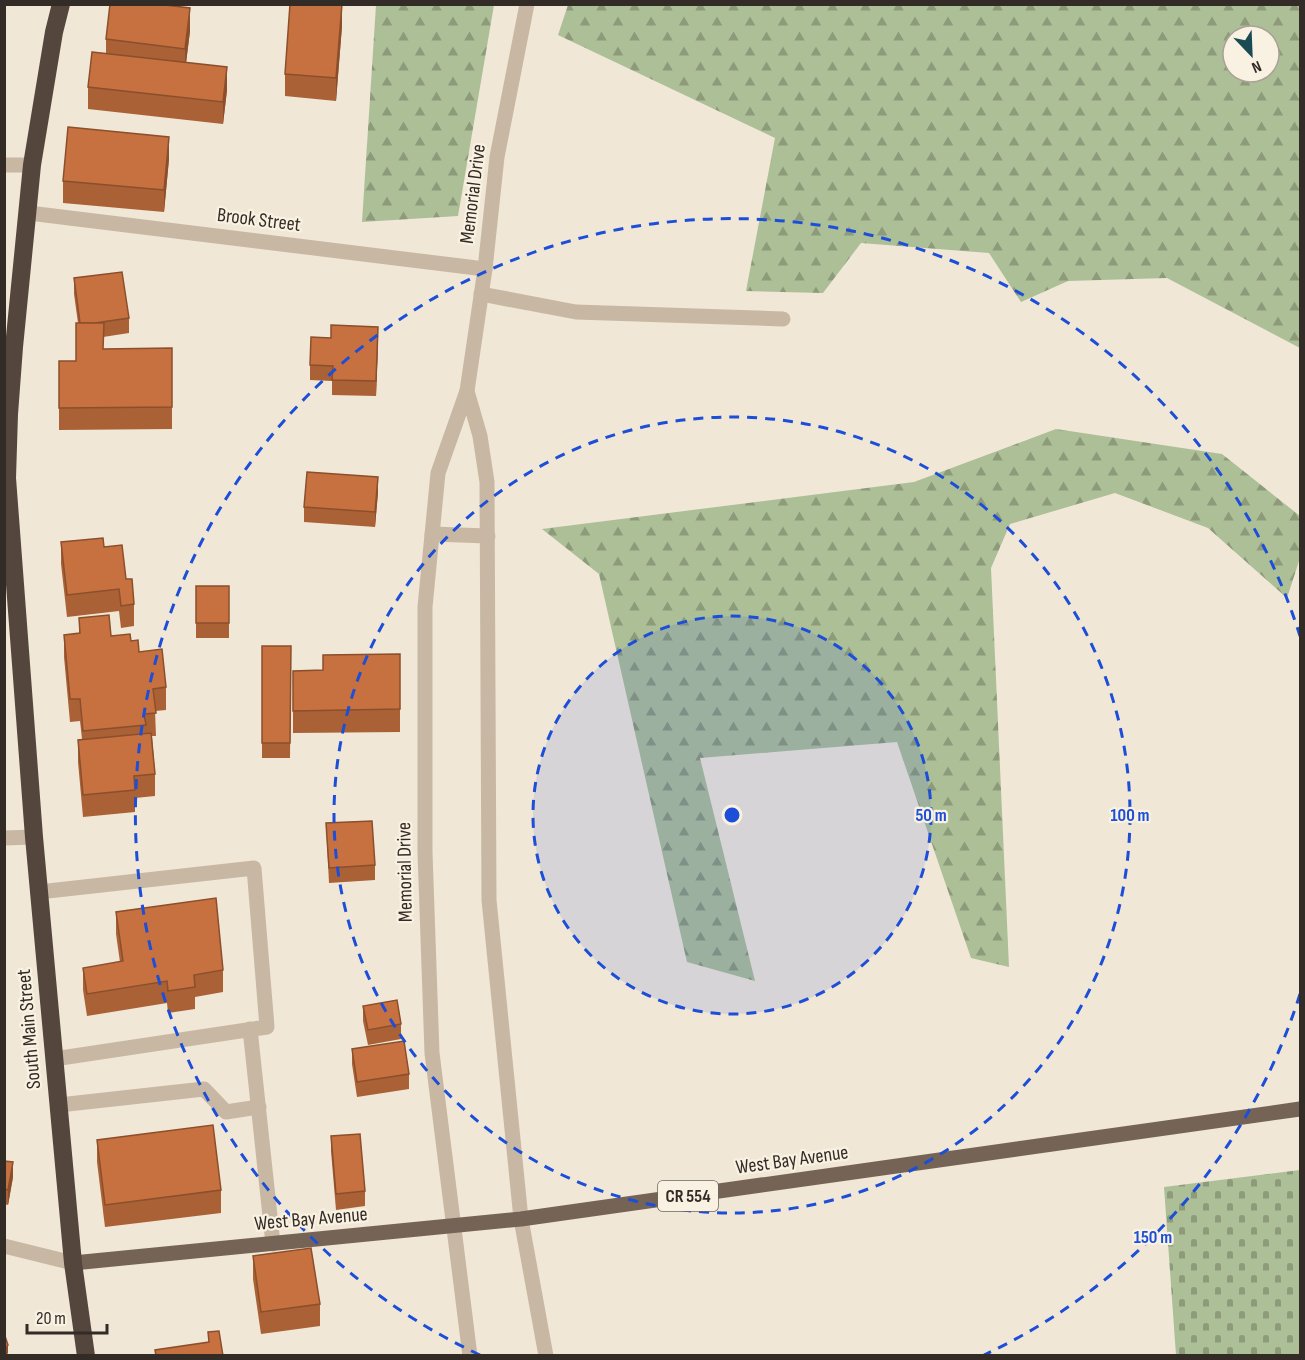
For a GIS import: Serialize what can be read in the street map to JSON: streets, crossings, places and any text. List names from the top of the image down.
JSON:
{
  "streets": {
    "highway": ["South Main Street"],
    "main road": ["West Bay Avenue", "CR 554"],
    "street": ["Memorial Drive", "Brook Street"]
  },
  "crossings": [
    ["Memorial Drive", "Brook Street"],
    ["Memorial Drive", "West Bay Avenue"],
    ["Brook Street", "South Main Street"],
    ["South Main Street", "West Bay Avenue"]
  ],
  "scale_bar": "20 m",
  "north": "bottom right",
  "rings": ["50 m", "100 m", "150 m"]
}
